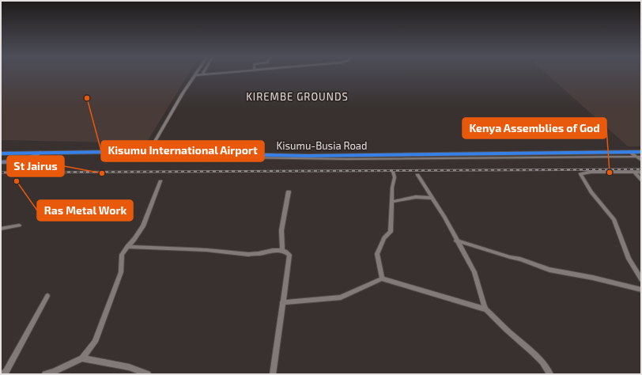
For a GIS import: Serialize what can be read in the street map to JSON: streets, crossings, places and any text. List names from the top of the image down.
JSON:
{
  "streets": {
    "highway": ["Kisumu-Busia Road"]
  },
  "districts": ["KIREMBE GROUNDS"],
  "places": [
    "Kisumu International Airport",
    "Kenya Assemblies of God",
    "St Jairus",
    "Ras Metal Work"
  ]
}
